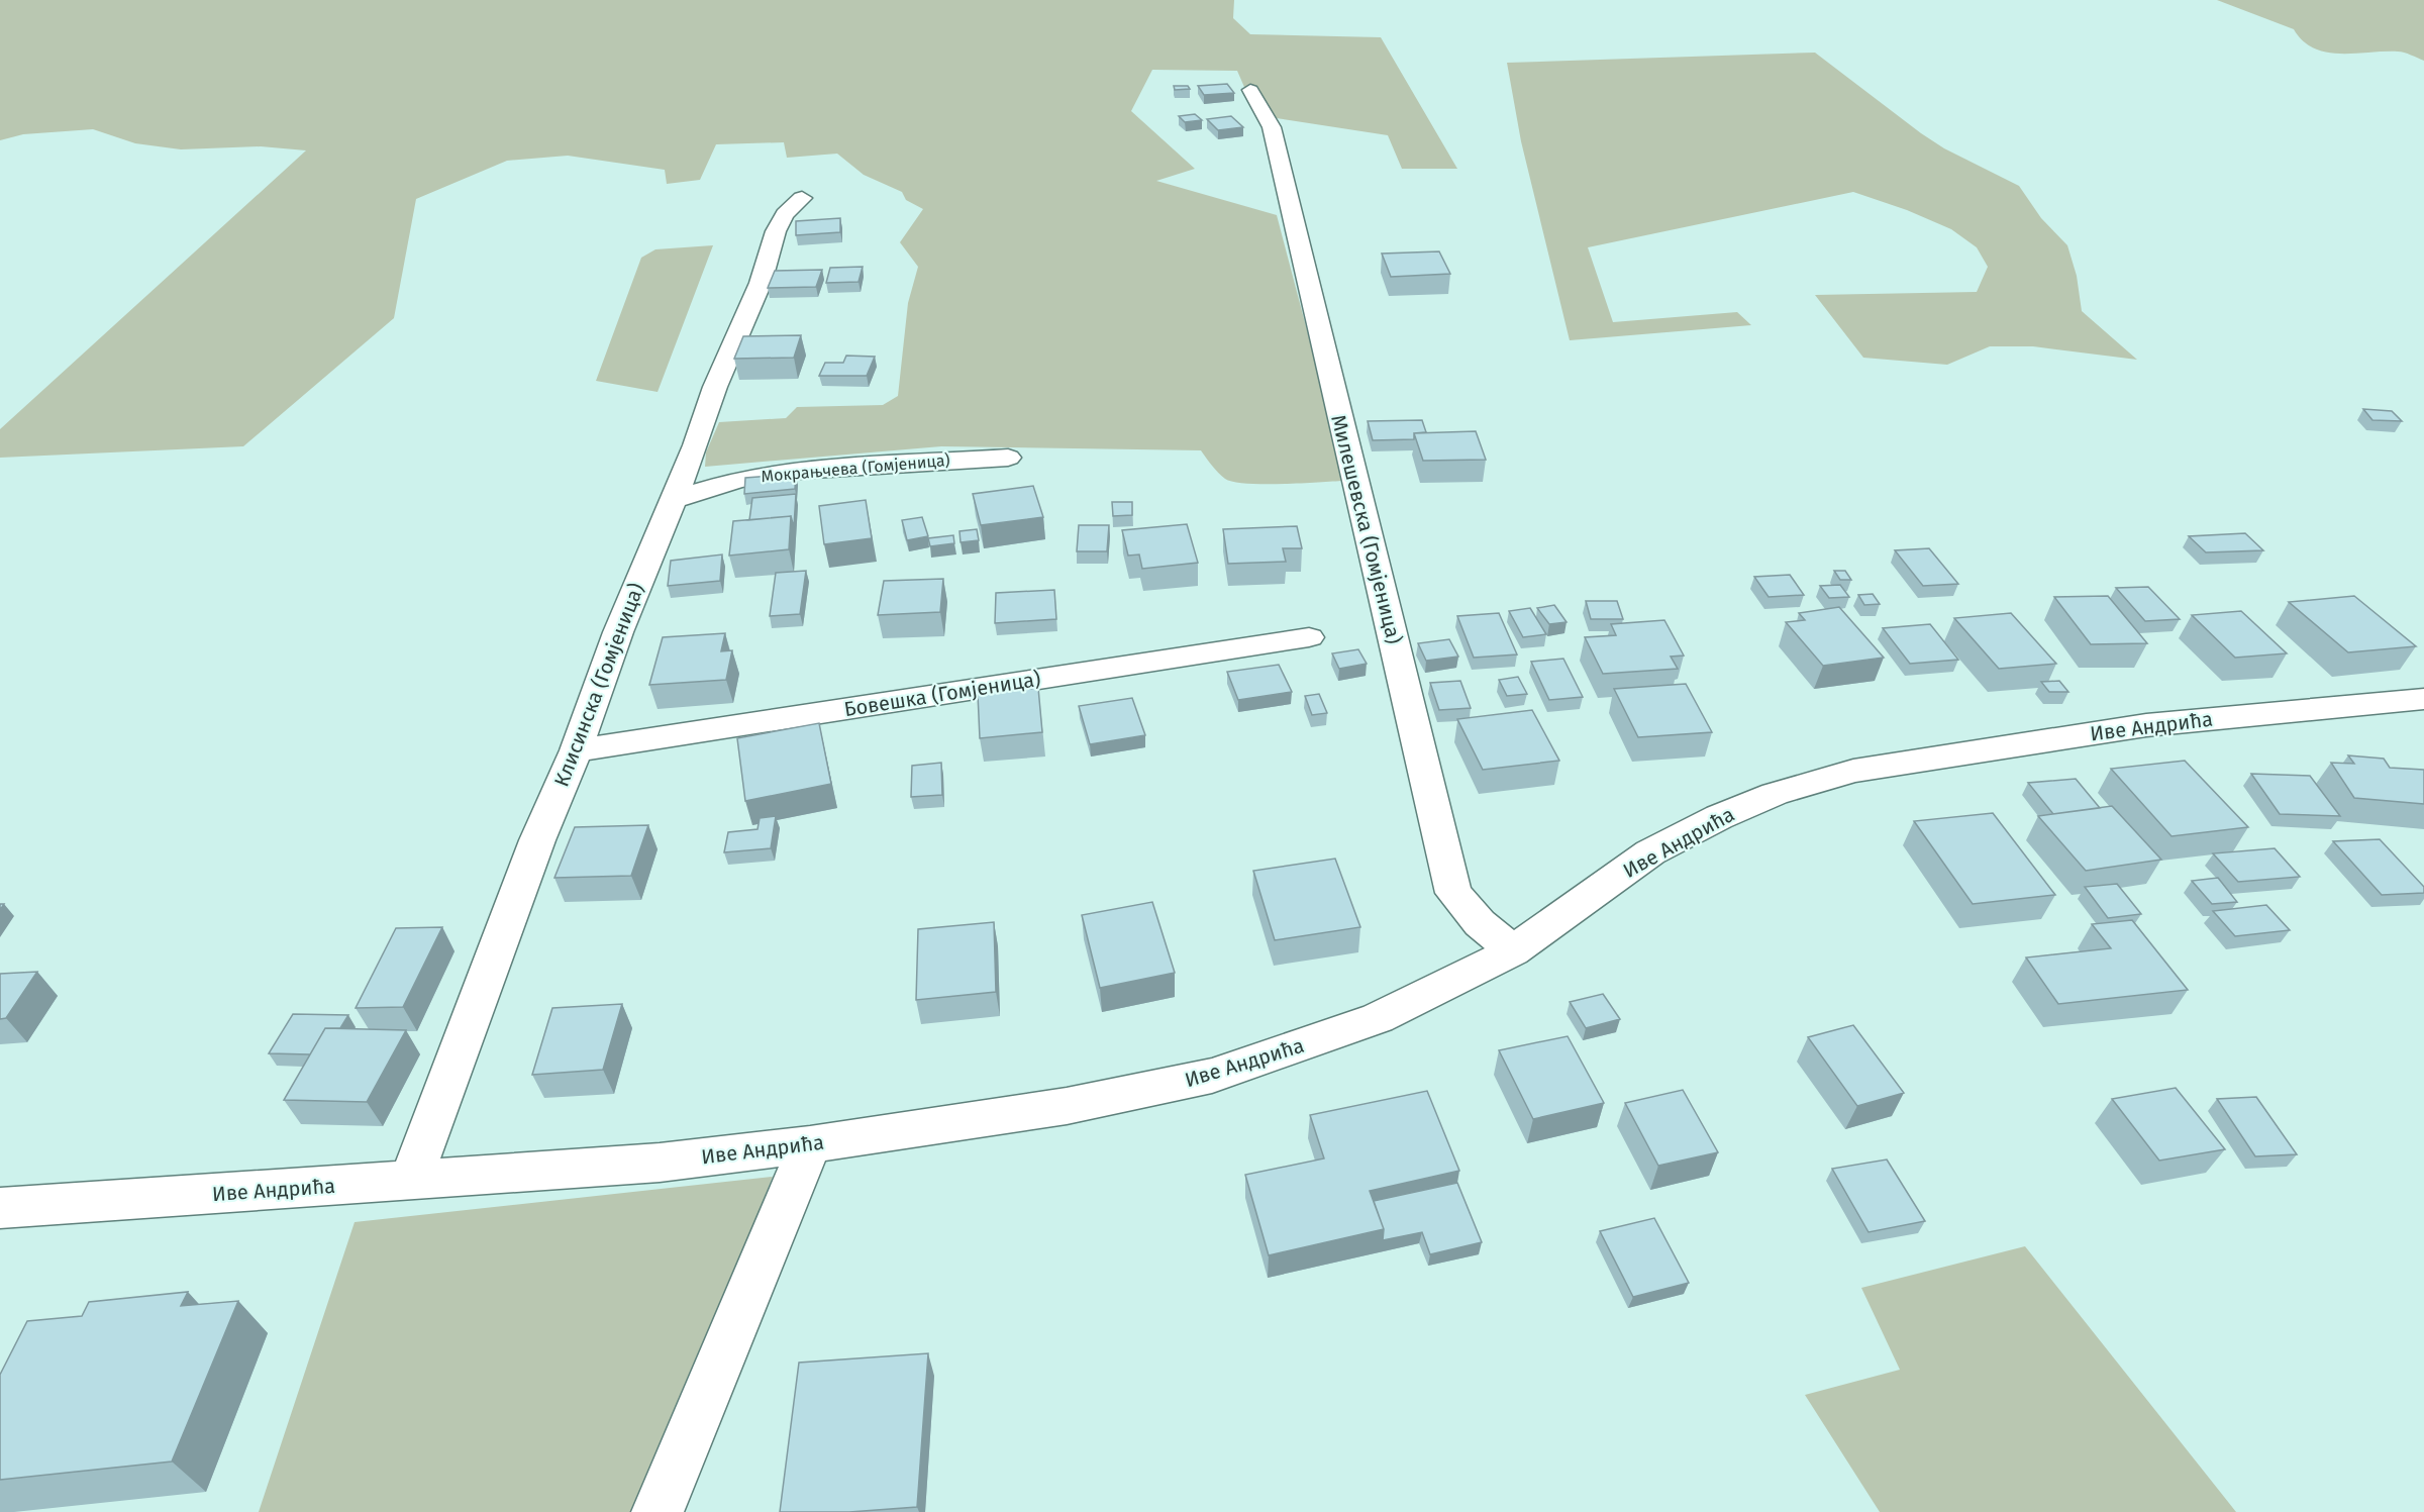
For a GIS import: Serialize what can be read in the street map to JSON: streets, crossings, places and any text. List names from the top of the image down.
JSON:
{
  "streets": {
    "street": [
      "Мокрањчева (Гомјеница)",
      "Милешевска (Гомјеница)",
      "Клисинска (Гомјеница)",
      "Бовешка (Гомјеница)",
      "Иве Андрића"
    ]
  },
  "crossings": [
    ["Мокрањчева (Гомјеница)", "Клисинска (Гомјеница)"],
    ["Милешевска (Гомјеница)", "Иве Андрића"],
    ["Клисинска (Гомјеница)", "Бовешка (Гомјеница)"],
    ["Клисинска (Гомјеница)", "Иве Андрића"]
  ]
}
